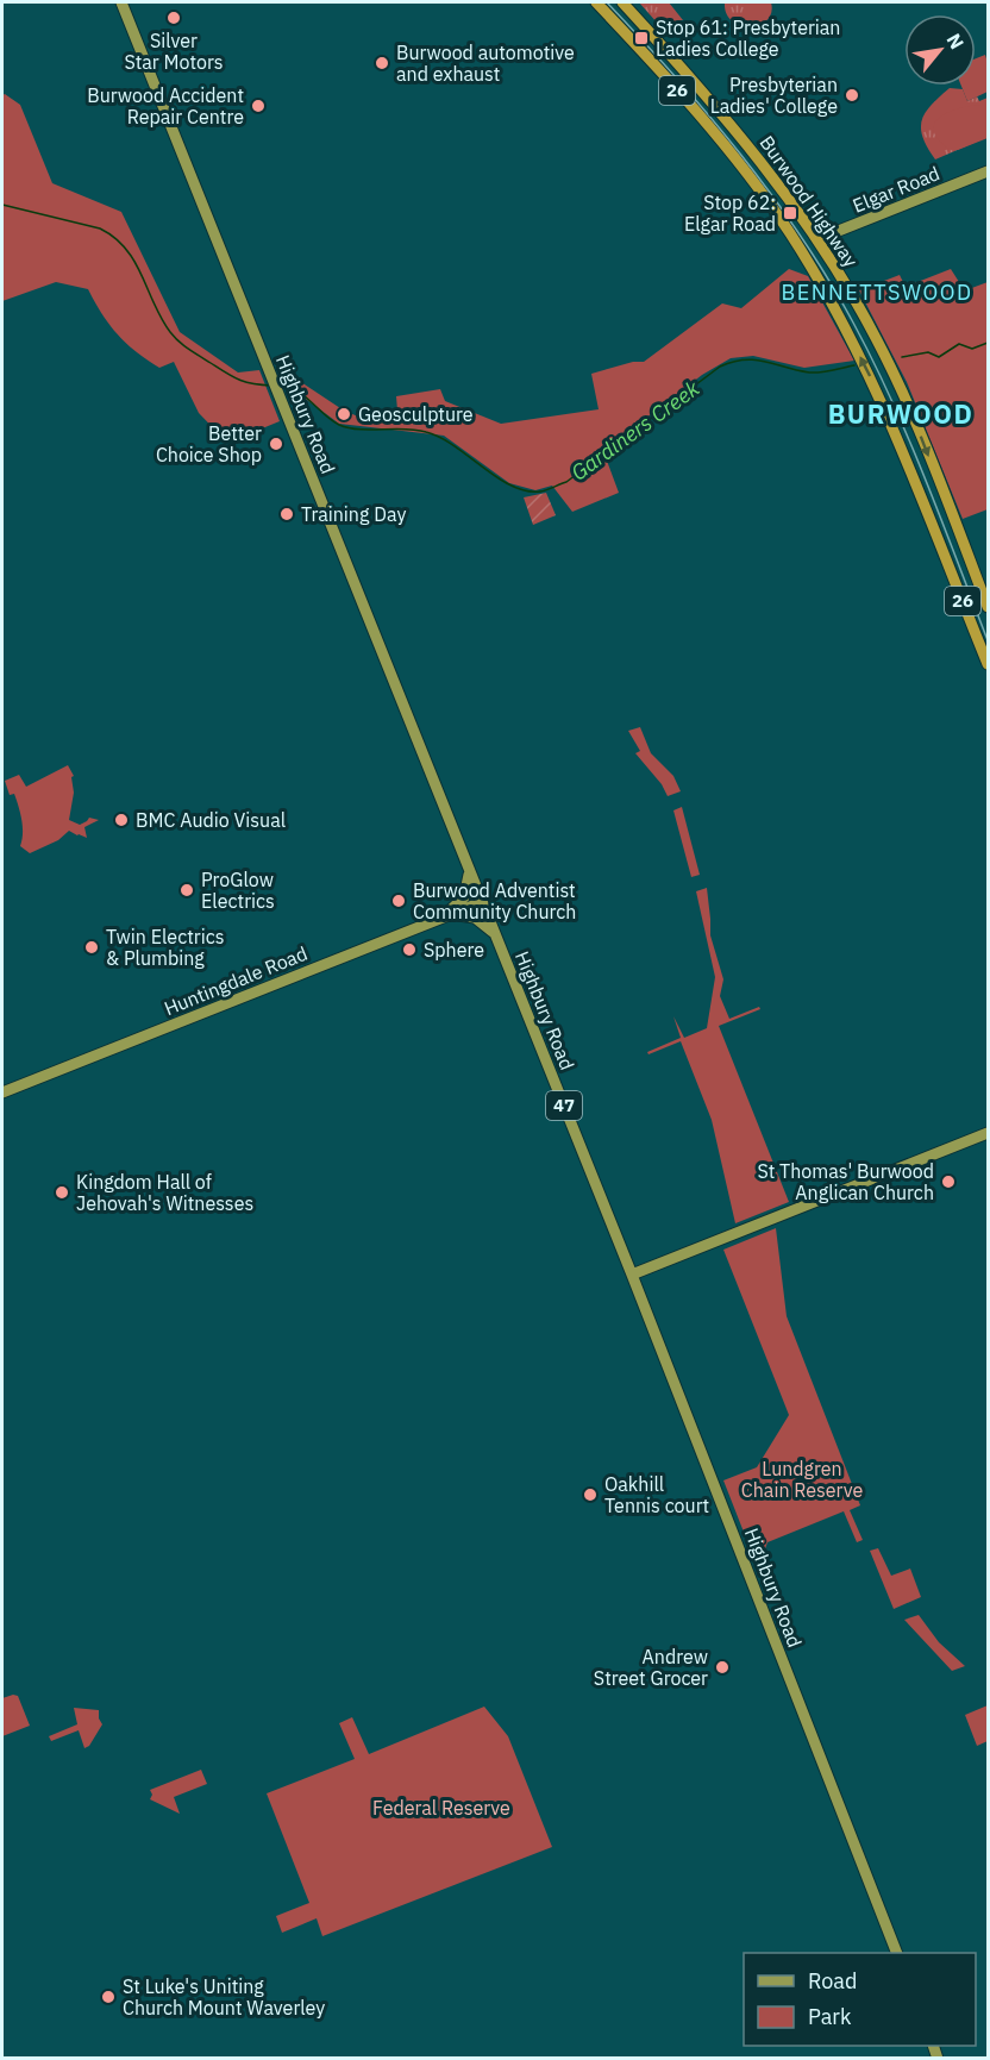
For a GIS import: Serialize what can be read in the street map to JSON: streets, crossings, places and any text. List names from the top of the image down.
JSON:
{
  "streets": {
    "highway": ["26", "Burwood Highway"],
    "main road": [
      "Elgar Road",
      "Highbury Road",
      "Huntingdale Road",
      "47"
    ]
  },
  "crossings": [
    ["Elgar Road", "Burwood Highway"],
    ["Highbury Road", "Huntingdale Road"]
  ],
  "districts": ["BENNETTSWOOD", "BURWOOD"],
  "water": ["Gardiners Creek"],
  "parks": ["Lundgren Chain Reserve", "Federal Reserve"],
  "places": {
    "other": [
      "Silver Star Motors",
      "Burwood automotive and exhaust",
      "Presbyterian Ladies' College",
      "Burwood Accident Repair Centre",
      "Geosculpture",
      "Better Choice Shop",
      "Training Day",
      "BMC Audio Visual",
      "ProGlow Electrics",
      "Burwood Adventist Community Church",
      "Twin Electrics & Plumbing",
      "Sphere",
      "St Thomas' Burwood Anglican Church",
      "Kingdom Hall of Jehovah's Witnesses",
      "Oakhill Tennis court",
      "Andrew Street Grocer",
      "St Luke's Uniting Church Mount Waverley"
    ],
    "transit": ["Stop 61: Presbyterian Ladies College", "Stop 62: Elgar Road"]
  },
  "legend": ["Road", "Park"],
  "north": "top right"
}
